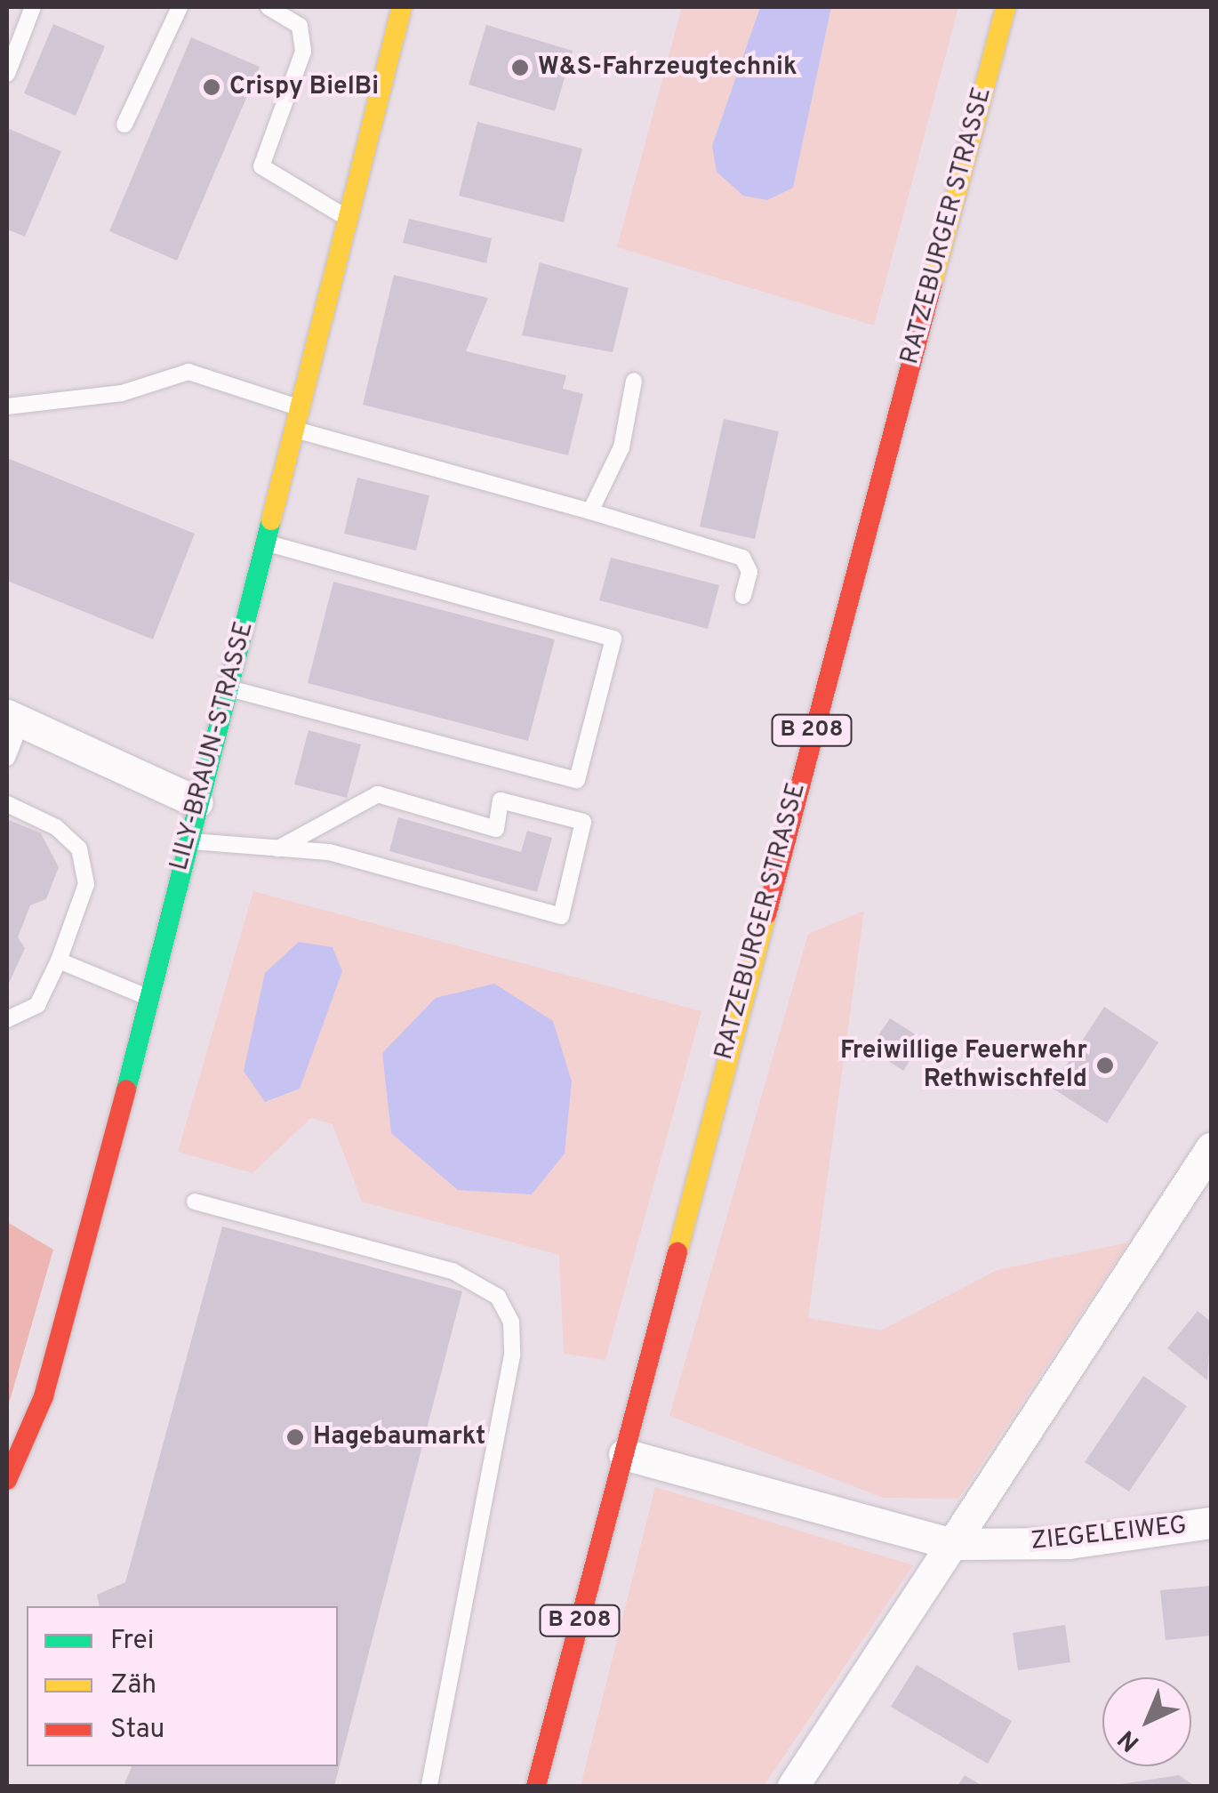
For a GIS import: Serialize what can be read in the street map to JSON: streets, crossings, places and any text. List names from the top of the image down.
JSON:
{
  "streets": {
    "main road": ["RATZEBURGER STRASSE", "B 208", "LILY-BRAUN-STRASSE"],
    "street": ["ZIEGELEIWEG"]
  },
  "crossings": [
    ["RATZEBURGER STRASSE", "ZIEGELEIWEG"]
  ],
  "places": [
    "W&S-Fahrzeugtechnik",
    "Crispy BielBi",
    "Freiwillige Feuerwehr Rethwischfeld",
    "Hagebaumarkt"
  ],
  "legend": ["Frei", "Zäh", "Stau"],
  "north": "bottom left"
}
